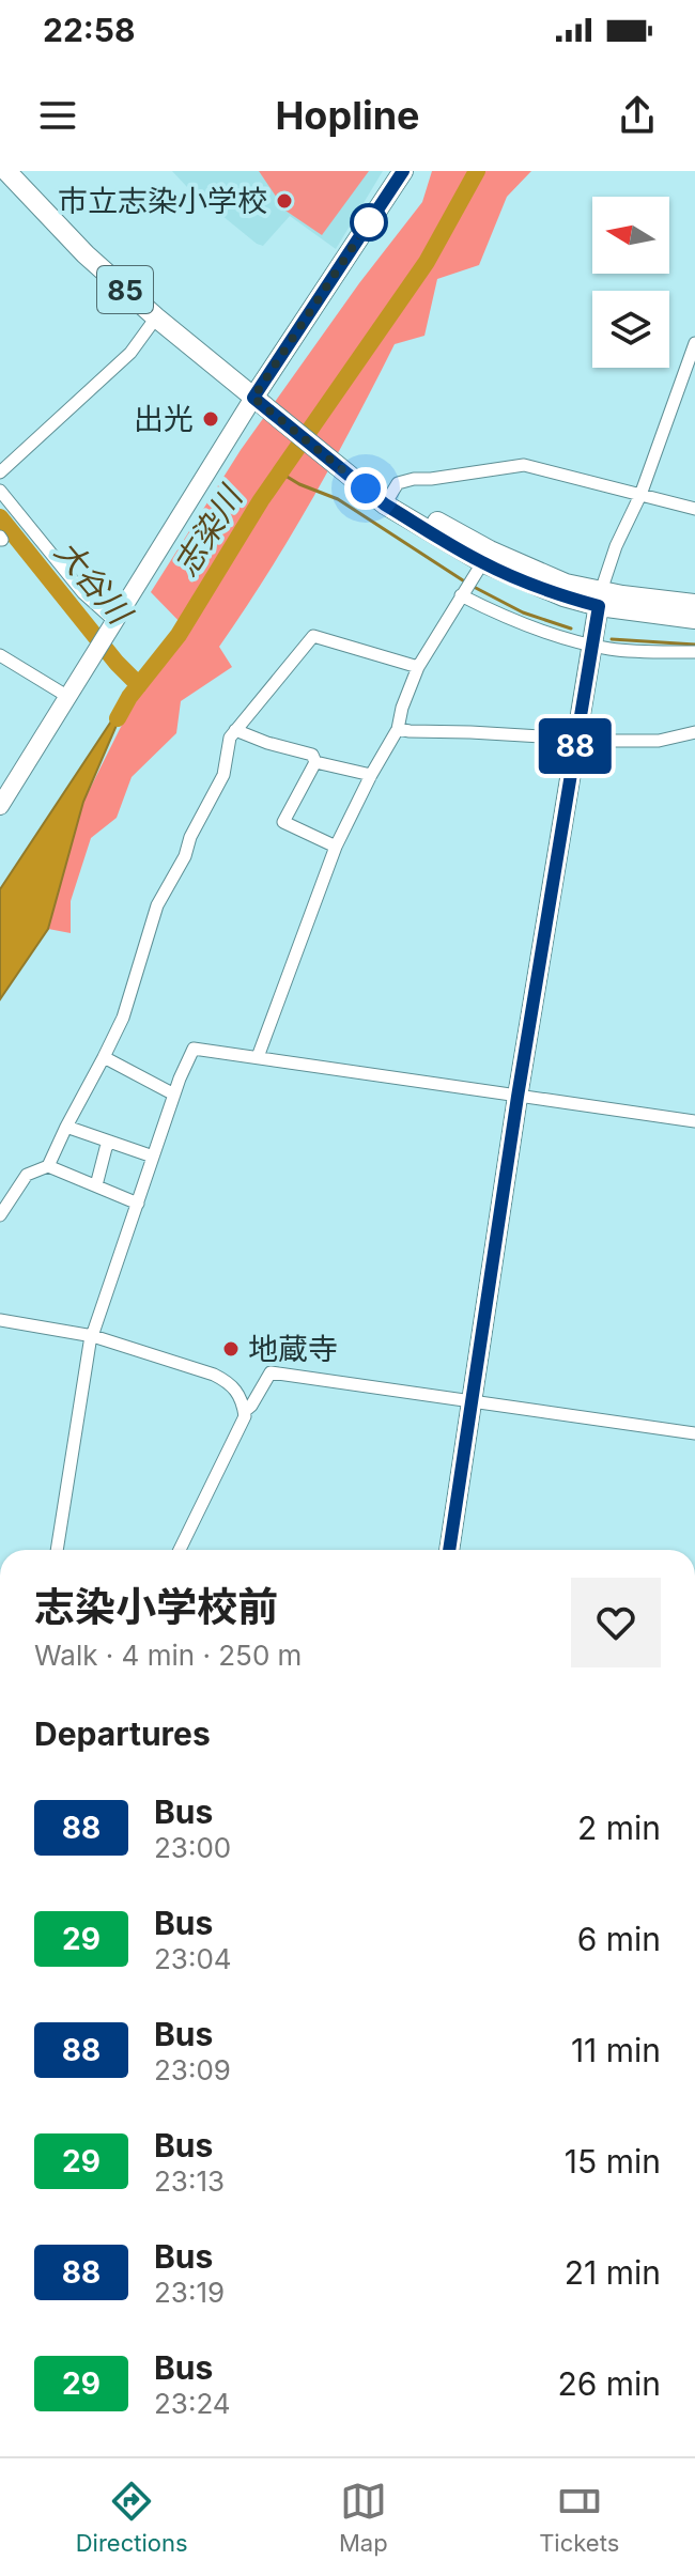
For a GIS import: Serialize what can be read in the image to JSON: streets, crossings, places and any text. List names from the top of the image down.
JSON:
{
  "streets": {
    "main road": ["85"]
  },
  "water": ["志染川", "大谷川"],
  "places": ["市立志染小学校", "出光", "地蔵寺"],
  "lines": ["bus line 88"],
  "north": "left",
  "page": {
    "status": "22:58",
    "header": "Hopline",
    "on_map": "88",
    "heading": [
      ["志染小学校前", "Walk · 4 min · 250 m"],
      "Departures"
    ],
    "list": [
      {
        "mark": "88",
        "name": "Bus",
        "note": "23:00",
        "value": "2 min"
      },
      {
        "mark": "29",
        "name": "Bus",
        "note": "23:04",
        "value": "6 min"
      },
      {
        "mark": "88",
        "name": "Bus",
        "note": "23:09",
        "value": "11 min"
      },
      {
        "mark": "29",
        "name": "Bus",
        "note": "23:13",
        "value": "15 min"
      },
      {
        "mark": "88",
        "name": "Bus",
        "note": "23:19",
        "value": "21 min"
      },
      {
        "mark": "29",
        "name": "Bus",
        "note": "23:24",
        "value": "26 min"
      }
    ],
    "tabs": ["Directions", "Map", "Tickets"]
  }
}
